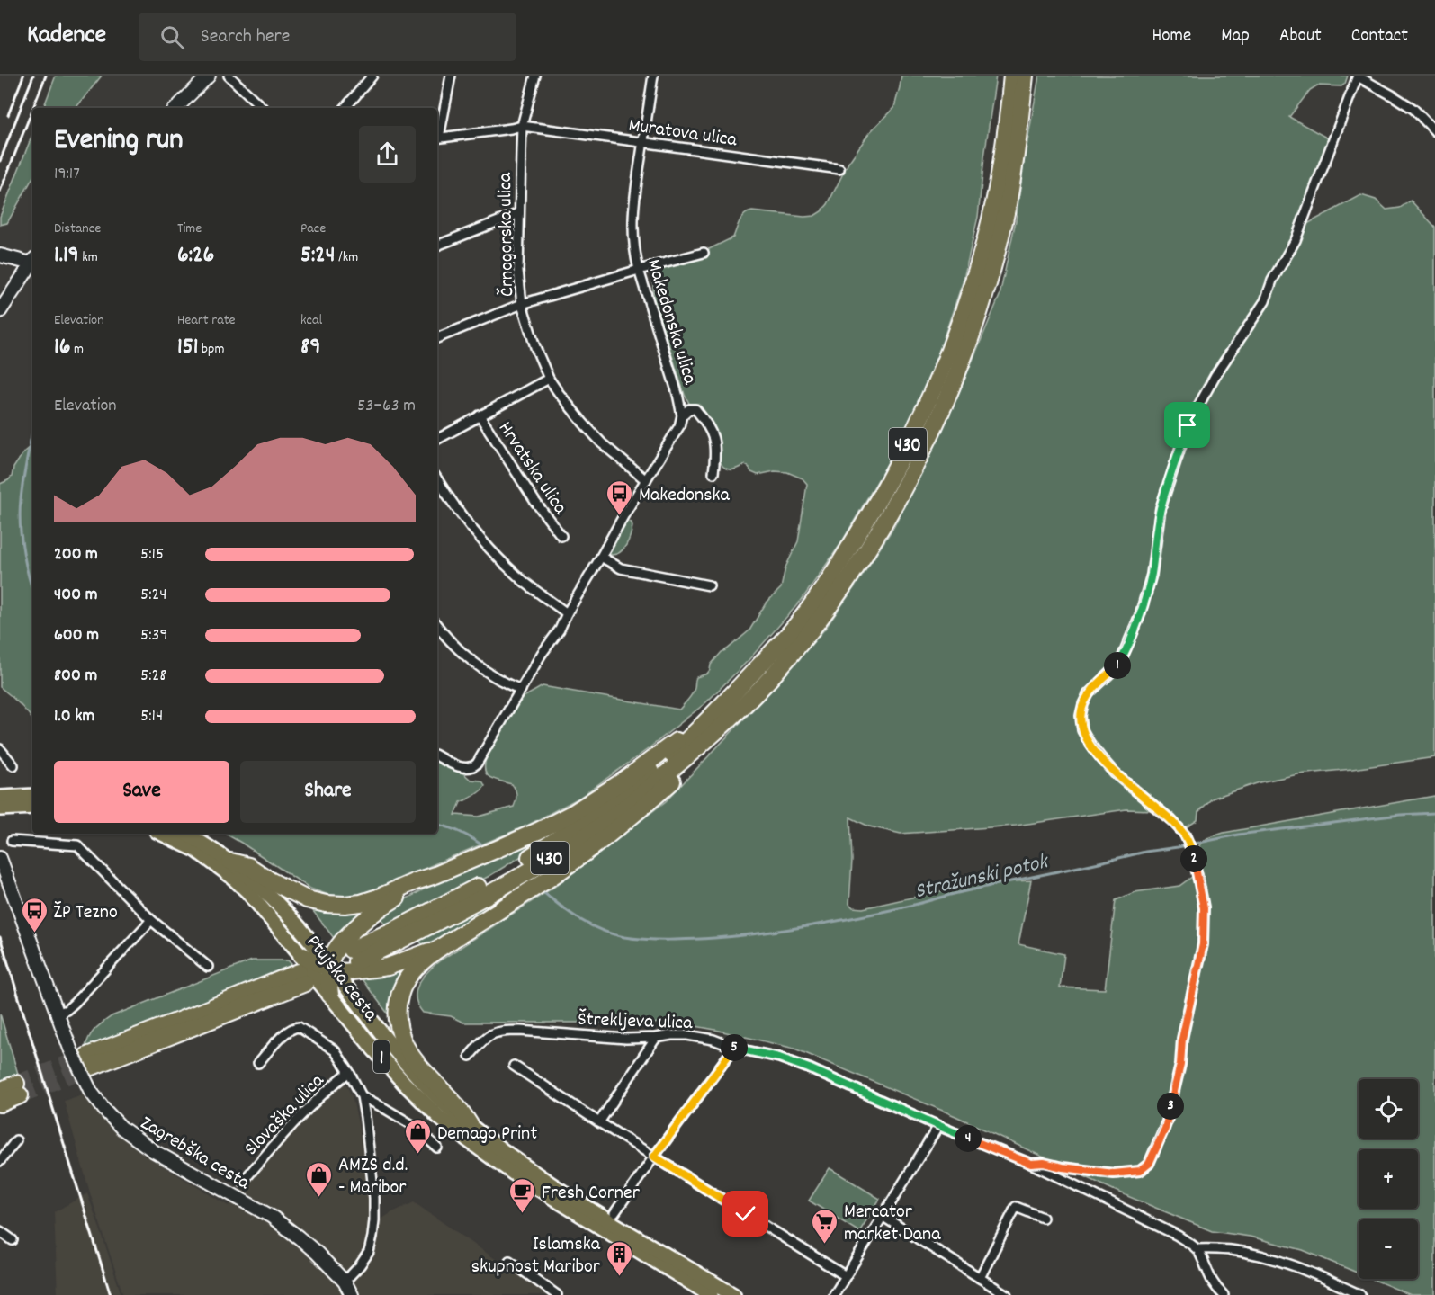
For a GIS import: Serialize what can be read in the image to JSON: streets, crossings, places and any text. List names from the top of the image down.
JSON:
{
  "streets": {
    "highway": ["430"],
    "main road": ["Ptujska cesta", "1"],
    "street": [
      "Muratova ulica",
      "Črnogorska ulica",
      "Makedonska ulica",
      "Hrvatska ulica",
      "Štrekljeva ulica",
      "Slovaška ulica",
      "Zagrebška cesta"
    ]
  },
  "crossings": [
    ["Muratova ulica", "Črnogorska ulica"],
    ["Muratova ulica", "Makedonska ulica"],
    ["Črnogorska ulica", "Makedonska ulica"]
  ],
  "water": ["Stražunski potok"],
  "places": {
    "bus stop": ["Makedonska", "ŽP Tezno"],
    "shop": ["Demago Print", "AMZS d.d. - Maribor"],
    "cafe": ["Fresh Corner"],
    "supermarket": ["Mercator market Dana"],
    "building": ["Islamska skupnost Maribor"]
  },
  "page": {
    "header": "Kadence",
    "search": "Search here",
    "nav": [
      "Home",
      "Map",
      "About",
      "Contact"
    ],
    "heading": ["Evening run", "19:17"],
    "stats": [
      ["Distance", "1.19 km"],
      ["Time", "6:26"],
      ["Pace", "5:24 /km"],
      ["Elevation", "16 m"],
      ["Heart rate", "151 bpm"],
      ["kcal", "89"]
    ],
    "chart": ["Elevation", "53–63 m"],
    "list": [
      {
        "name": "200 m",
        "note": "5:15"
      },
      {
        "name": "400 m",
        "note": "5:24"
      },
      {
        "name": "600 m",
        "note": "5:39"
      },
      {
        "name": "800 m",
        "note": "5:28"
      },
      {
        "name": "1.0 km",
        "note": "5:14"
      }
    ],
    "pins": [
      "1",
      "2",
      "5",
      "3",
      "4"
    ],
    "buttons": ["Save", "Share"],
    "map_buttons": ["+", "−"]
  }
}
